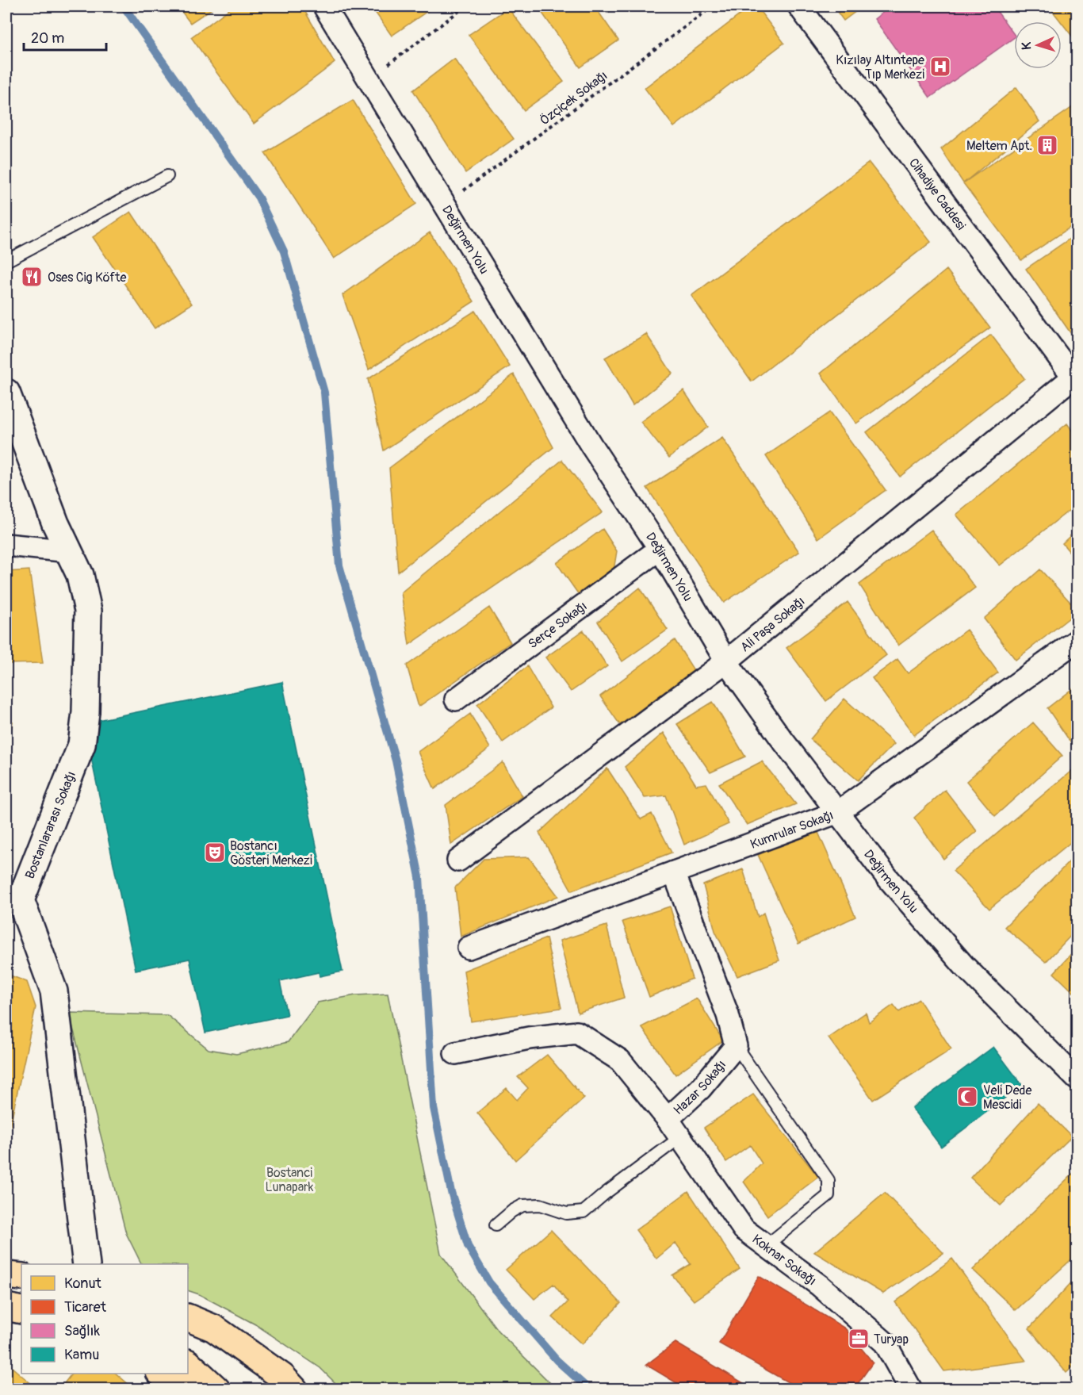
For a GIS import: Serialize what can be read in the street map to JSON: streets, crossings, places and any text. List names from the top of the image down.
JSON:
{
  "streets": {
    "main road": ["Bostanlararası Sokağı"],
    "street": [
      "Cihadiye Caddesi",
      "Değirmen Yolu",
      "Ali Paşa Sokağı",
      "Serçe Sokağı",
      "Kumrular Sokağı",
      "Hazar Sokağı",
      "Koknar Sokağı"
    ],
    "path": ["Özçiçek Sokağı"]
  },
  "crossings": [
    ["Özçiçek Sokağı", "Değirmen Yolu"],
    ["Cihadiye Caddesi", "Ali Paşa Sokağı"],
    ["Değirmen Yolu", "Ali Paşa Sokağı"],
    ["Değirmen Yolu", "Serçe Sokağı"],
    ["Değirmen Yolu", "Kumrular Sokağı"],
    ["Hazar Sokağı", "Koknar Sokağı"]
  ],
  "parks": ["Bostanci Lunapark"],
  "places": {
    "hospital": ["Kızılay Altıntepe Tıp Merkezi"],
    "building": ["Meltem Apt."],
    "restaurant": ["Oses Cig Köfte"],
    "theatre": ["Bostancı Gösteri Merkezi"],
    "mosque": ["Veli Dede Mescidi"],
    "office": ["Turyap"]
  },
  "legend": [
    "Konut",
    "Ticaret",
    "Sağlık",
    "Kamu"
  ],
  "scale_bar": "20 m",
  "north": "left"
}
